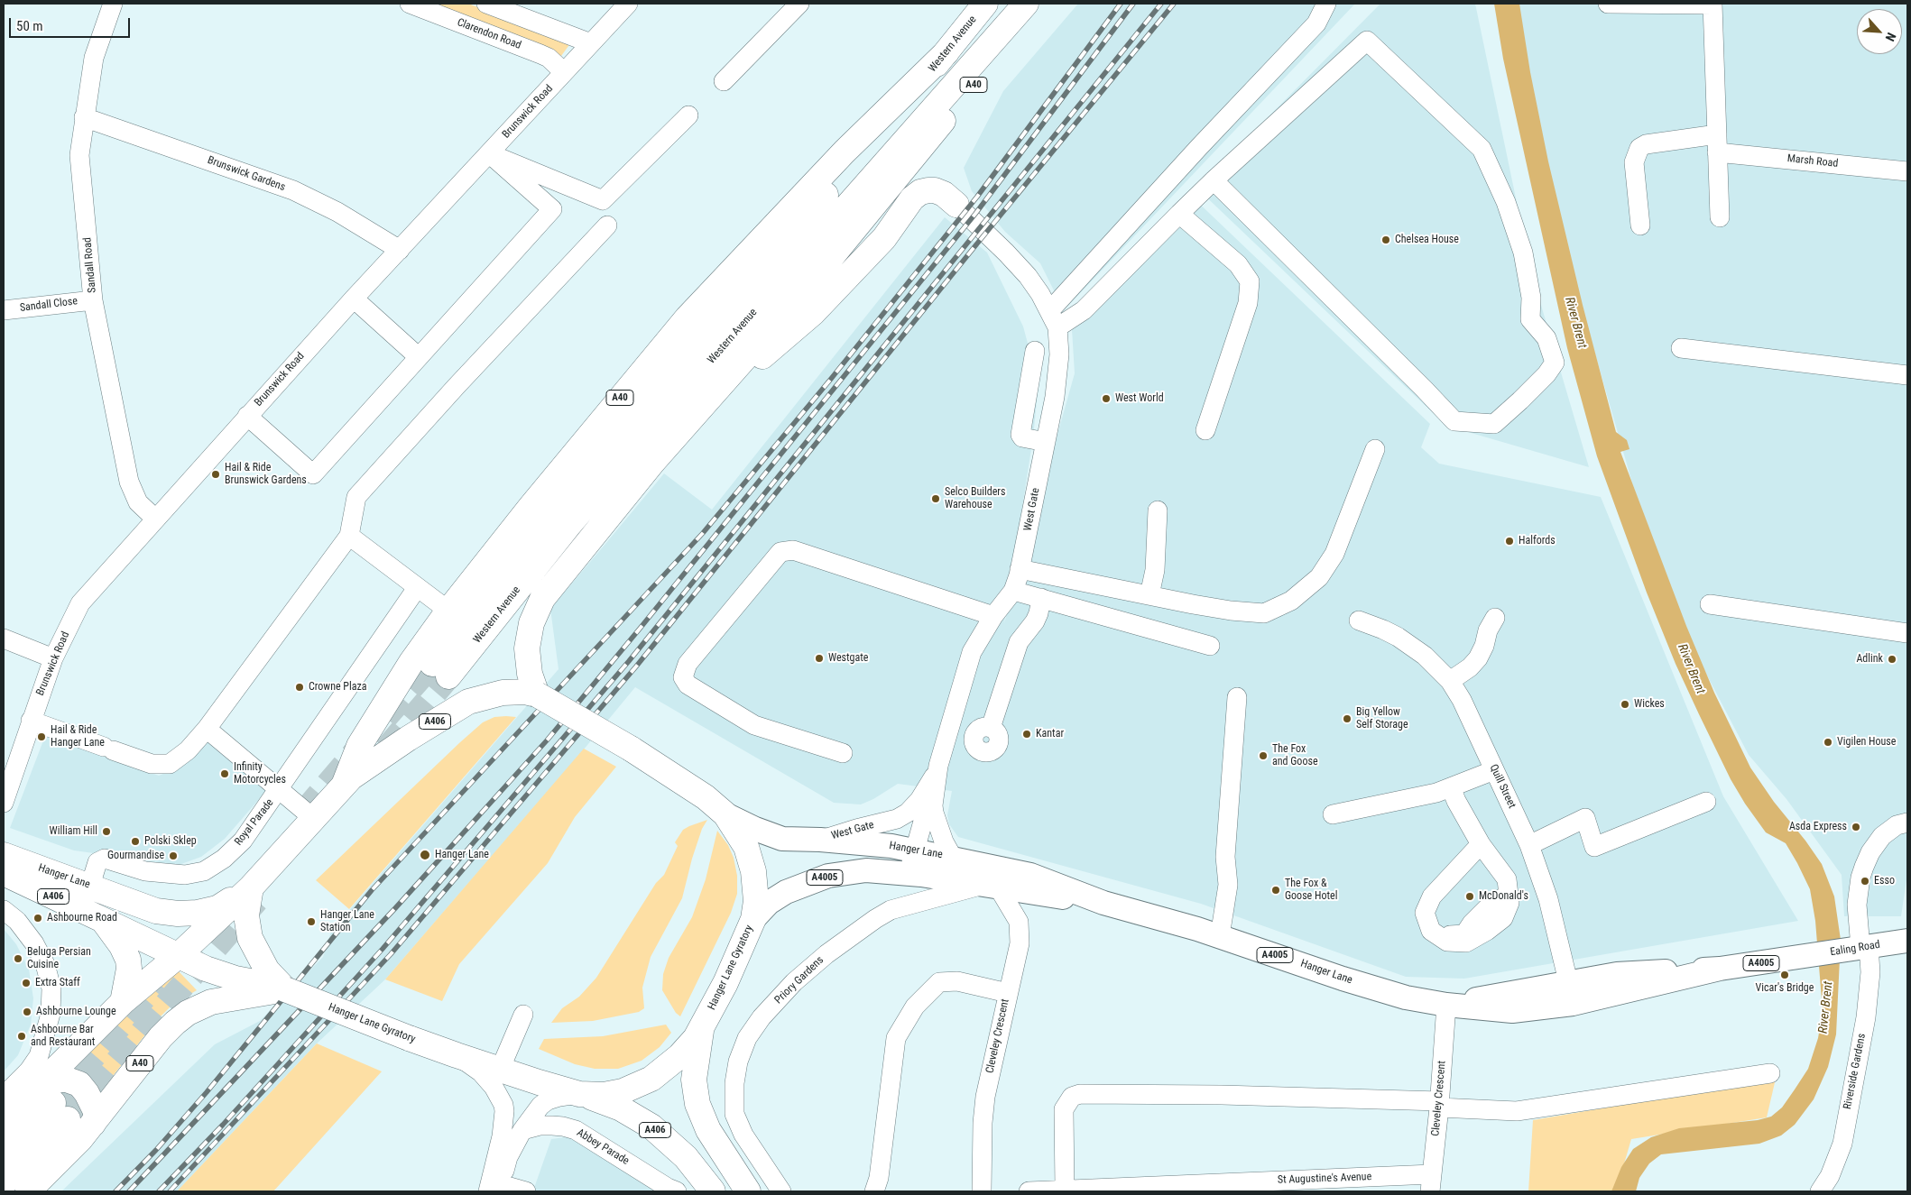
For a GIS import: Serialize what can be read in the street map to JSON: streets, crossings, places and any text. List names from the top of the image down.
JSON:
{
  "streets": {
    "highway": [
      "Western Avenue",
      "A40",
      "A406",
      "Hanger Lane",
      "Hanger Lane Gyratory"
    ],
    "main road": ["A4005", "Ealing Road"],
    "street": [
      "Clarendon Road",
      "Brunswick Road",
      "Marsh Road",
      "Brunswick Gardens",
      "Sandall Road",
      "Sandall Close",
      "West Gate",
      "Quill Street",
      "Royal Parade",
      "Priory Gardens",
      "Cleveley Crescent",
      "Riverside Gardens",
      "Abbey Parade",
      "St Augustine's Avenue"
    ]
  },
  "crossings": [
    ["Clarendon Road", "Brunswick Road"],
    ["Western Avenue", "A40"],
    ["A40", "Hanger Lane"],
    ["A40", "Hanger Lane Gyratory"],
    ["Brunswick Road", "Brunswick Gardens"],
    ["Brunswick Road", "Sandall Road"],
    ["Brunswick Gardens", "Sandall Road"],
    ["Sandall Road", "Sandall Close"],
    ["West Gate", "Hanger Lane"],
    ["A406", "Hanger Lane"],
    ["A406", "Hanger Lane Gyratory"],
    ["Quill Street", "Hanger Lane"],
    ["Royal Parade", "Hanger Lane"],
    ["Hanger Lane", "Ealing Road"],
    ["Hanger Lane", "Hanger Lane Gyratory"],
    ["Hanger Lane", "Priory Gardens"],
    ["Hanger Lane", "Cleveley Crescent"],
    ["Ealing Road", "Riverside Gardens"],
    ["Priory Gardens", "Cleveley Crescent"],
    ["Cleveley Crescent", "St Augustine's Avenue"]
  ],
  "water": ["River Brent"],
  "places": [
    "Chelsea House",
    "West World",
    "Hail & Ride Brunswick Gardens",
    "Selco Builders Warehouse",
    "Halfords",
    "Westgate",
    "Adlink",
    "Crowne Plaza",
    "Wickes",
    "Big Yellow Self Storage",
    "Kantar",
    "Hail & Ride Hanger Lane",
    "Vigilen House",
    "The Fox and Goose",
    "Infinity Motorcycles",
    "Asda Express",
    "William Hill",
    "Polski Sklep",
    "Hanger Lane",
    "Gourmandise",
    "Esso",
    "The Fox & Goose Hotel",
    "McDonald's",
    "Ashbourne Road",
    "Hanger Lane Station",
    "Beluga Persian Cuisine",
    "Vicar's Bridge",
    "Extra Staff",
    "Ashbourne Lounge",
    "Ashbourne Bar and Restaurant"
  ],
  "scale_bar": "50 m",
  "north": "bottom right"
}
